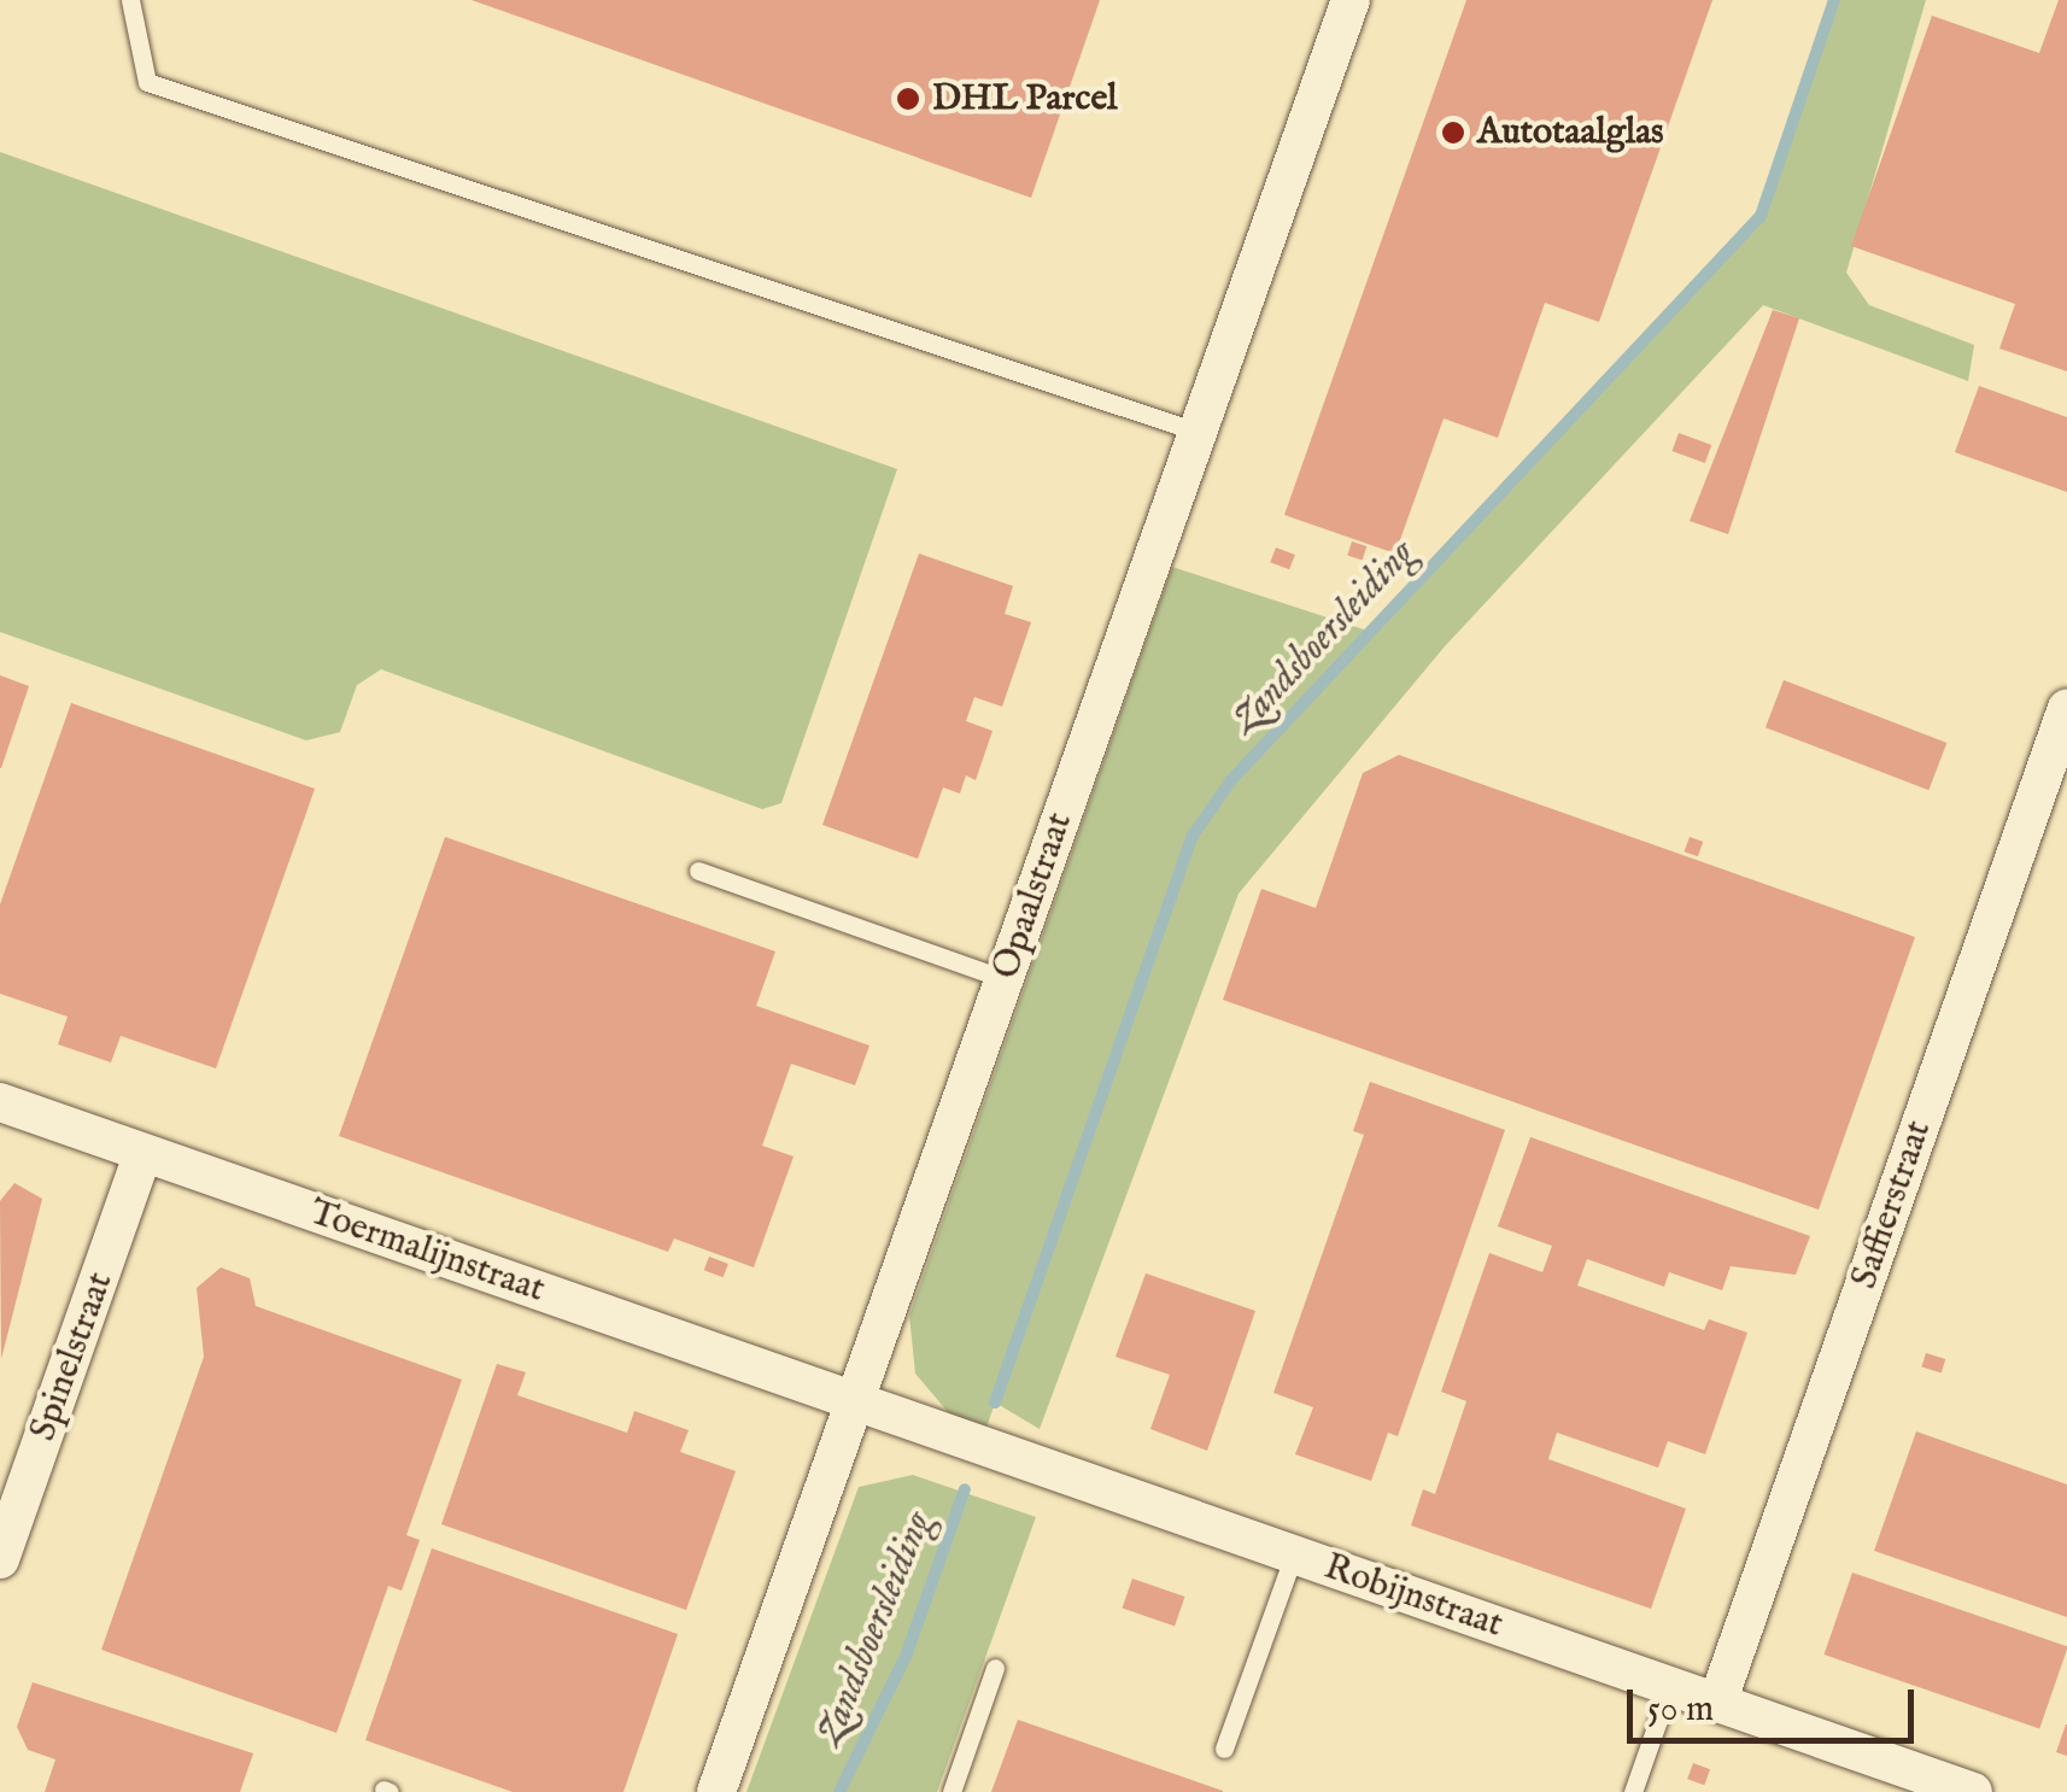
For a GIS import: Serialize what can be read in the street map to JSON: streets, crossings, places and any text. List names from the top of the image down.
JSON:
{
  "streets": {
    "street": [
      "Opaalstraat",
      "Saffierstraat",
      "Toermalijnstraat",
      "Spinelstraat",
      "Robijnstraat"
    ]
  },
  "crossings": [
    ["Opaalstraat", "Toermalijnstraat"],
    ["Opaalstraat", "Robijnstraat"],
    ["Saffierstraat", "Robijnstraat"],
    ["Toermalijnstraat", "Spinelstraat"],
    ["Toermalijnstraat", "Robijnstraat"]
  ],
  "water": ["Zandsboersleiding"],
  "places": ["DHL Parcel", "Autotaalglas"],
  "scale_bar": "50 m"
}
